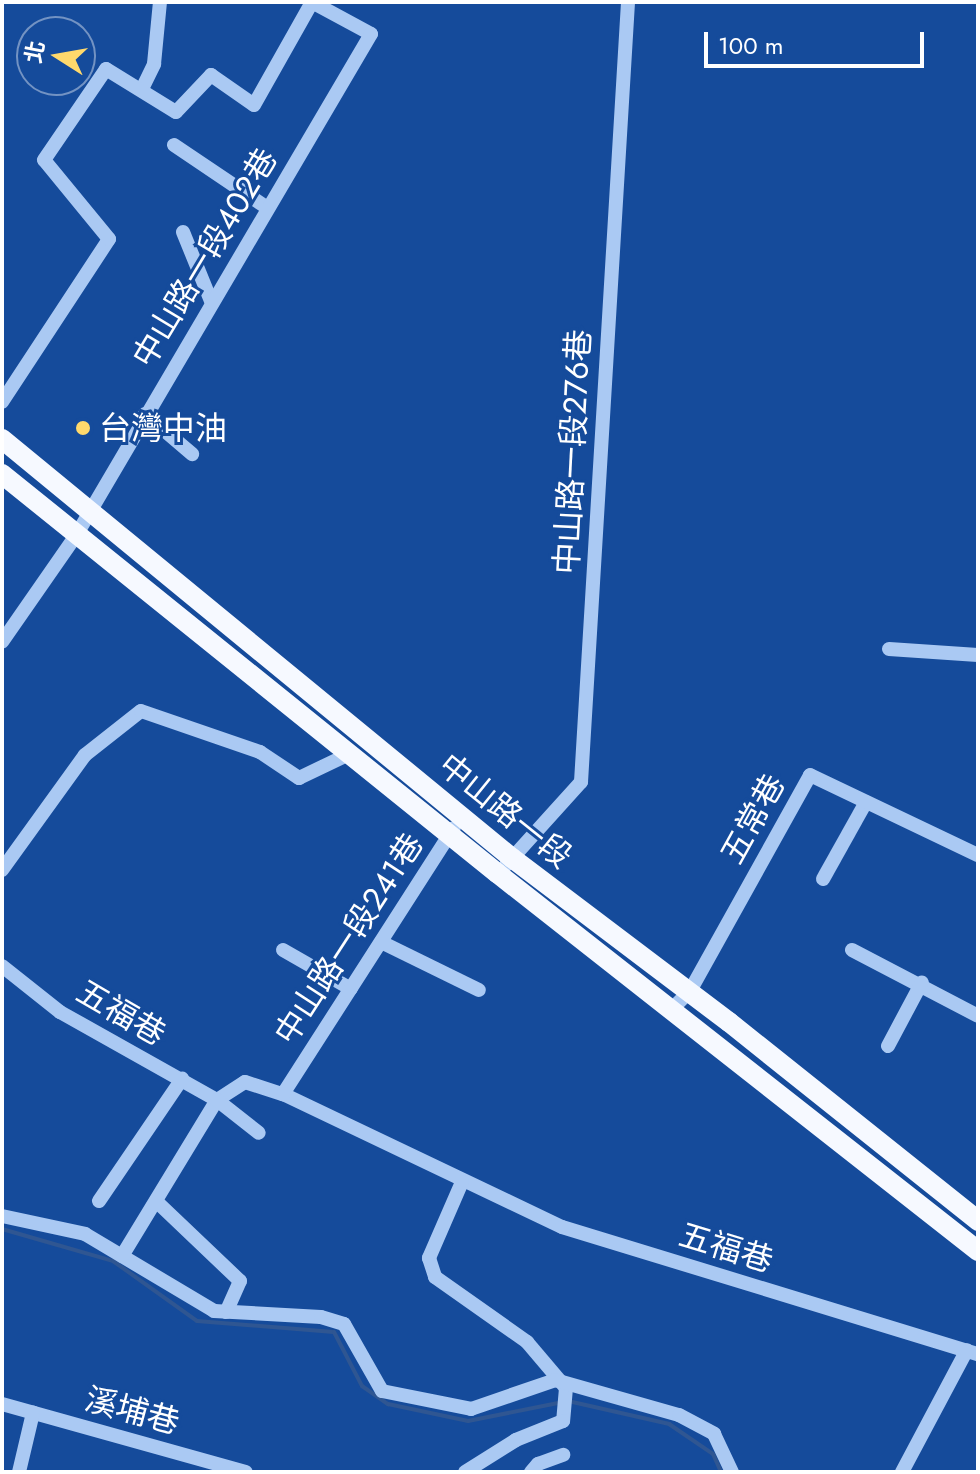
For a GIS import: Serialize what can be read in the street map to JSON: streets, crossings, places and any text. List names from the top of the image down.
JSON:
{
  "streets": {
    "main road": ["中山路一段"],
    "street": [
      "中山路一段402巷",
      "中山路一段276巷",
      "五常巷",
      "中山路一段241巷",
      "五福巷",
      "溪埔巷"
    ]
  },
  "crossings": [
    ["中山路一段402巷", "中山路一段"],
    ["中山路一段276巷", "中山路一段"],
    ["中山路一段", "五常巷"],
    ["中山路一段", "中山路一段241巷"],
    ["中山路一段241巷", "五福巷"]
  ],
  "places": ["台灣中油"],
  "scale_bar": "100 m",
  "north": "left"
}
